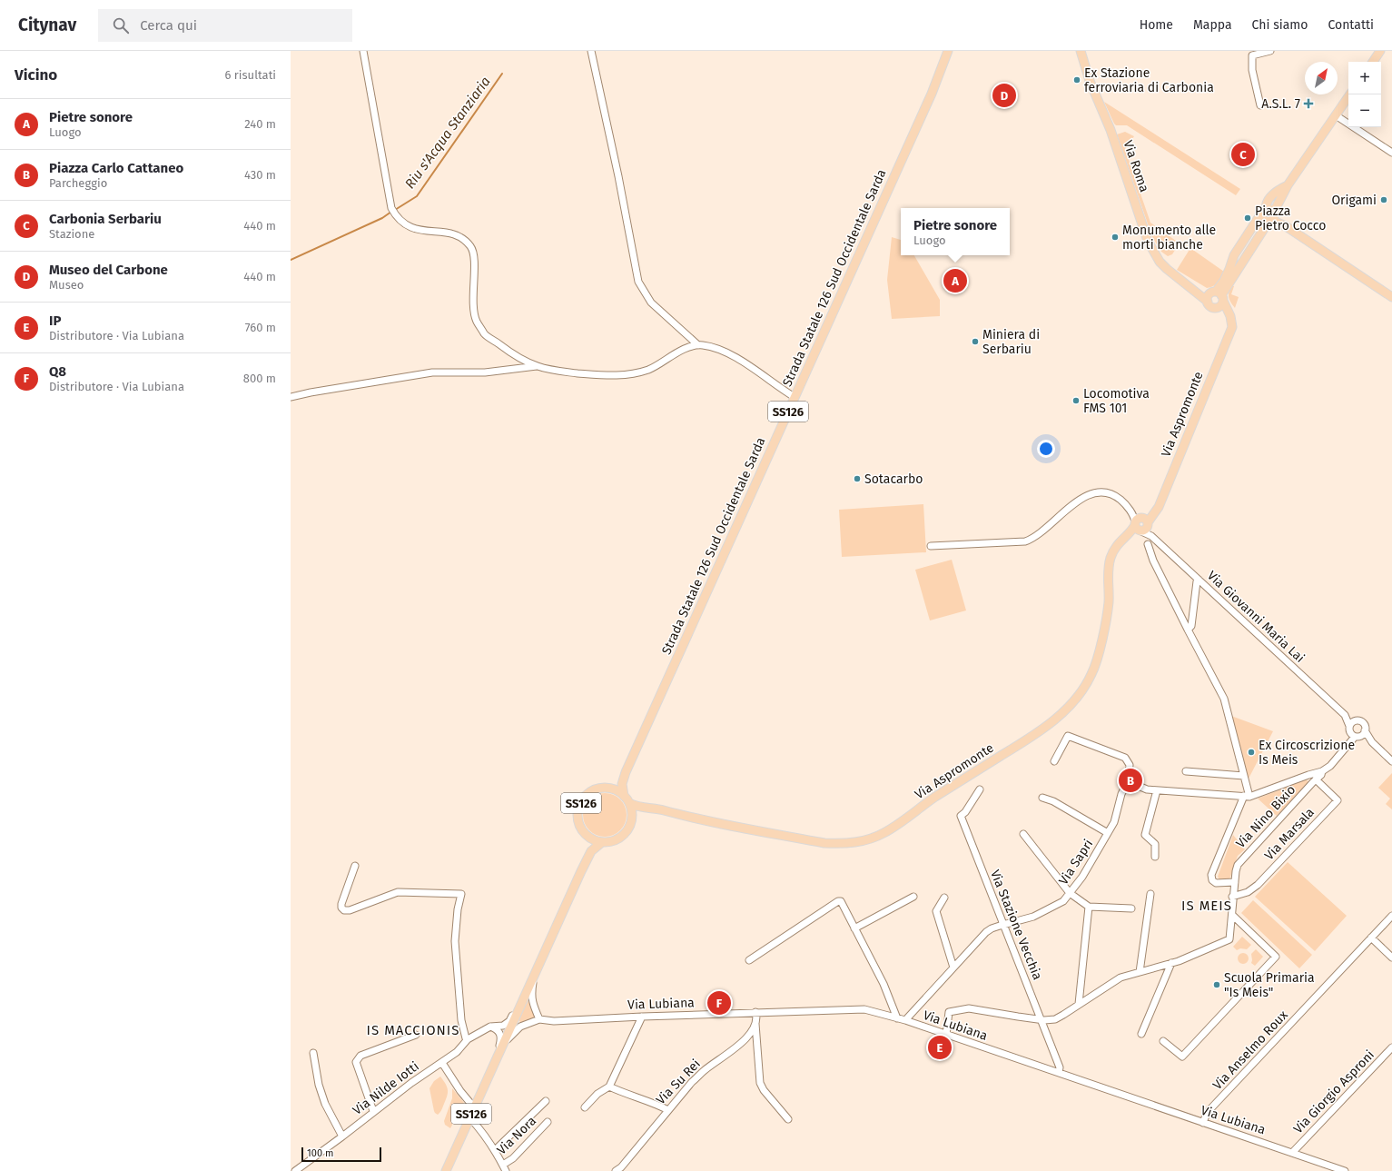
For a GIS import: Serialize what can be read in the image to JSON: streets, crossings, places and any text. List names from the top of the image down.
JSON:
{
  "streets": {
    "main road": [
      "Via Roma",
      "Strada Statale 126 Sud Occidentale Sarda",
      "SS126",
      "Via Aspromonte"
    ],
    "street": [
      "Via Giovanni Maria Lai",
      "Via Nino Bixio",
      "Via Marsala",
      "Via Sapri",
      "Via Stazione Vecchia",
      "Via Lubiana",
      "Via Anselmo Roux",
      "Via Su Rei",
      "Via Nilde Iotti",
      "Via Giorgio Asproni",
      "Via Nora"
    ]
  },
  "crossings": [
    ["Strada Statale 126 Sud Occidentale Sarda", "SS126"],
    ["SS126", "Via Aspromonte"],
    ["SS126", "Via Lubiana"],
    ["SS126", "Via Nilde Iotti"],
    ["Via Aspromonte", "Via Giovanni Maria Lai"],
    ["Via Giovanni Maria Lai", "Via Nino Bixio"],
    ["Via Nino Bixio", "Via Marsala"],
    ["Via Sapri", "Via Stazione Vecchia"],
    ["Via Sapri", "Via Lubiana"],
    ["Via Stazione Vecchia", "Via Lubiana"],
    ["Via Lubiana", "Via Anselmo Roux"],
    ["Via Lubiana", "Via Giorgio Asproni"]
  ],
  "districts": ["IS MEIS", "IS MACCIONIS"],
  "water": ["Riu s'Acqua Stanziaria"],
  "places": {
    "other": [
      "Ex Stazione ferroviaria di Carbonia",
      "Origami",
      "Piazza Pietro Cocco",
      "Monumento alle morti bianche",
      "Miniera di Serbariu",
      "Locomotiva FMS 101",
      "Sotacarbo",
      "Ex Circoscrizione Is Meis",
      "Scuola Primaria \"Is Meis\""
    ],
    "health": ["A.S.L. 7"]
  },
  "scale_bar": "100 m",
  "north": "top right",
  "page": {
    "header": "Citynav",
    "search": "Cerca qui",
    "nav": [
      "Home",
      "Mappa",
      "Chi siamo",
      "Contatti"
    ],
    "heading": ["Vicino", "6 risultati"],
    "map_buttons": ["+", "−"],
    "pins": [
      "D",
      "C",
      "A",
      "B",
      "F",
      "E"
    ],
    "list": [
      {
        "mark": "A",
        "name": "Pietre sonore",
        "note": "Luogo",
        "value": "240 m"
      },
      {
        "mark": "B",
        "name": "Piazza Carlo Cattaneo",
        "note": "Parcheggio",
        "value": "430 m"
      },
      {
        "mark": "C",
        "name": "Carbonia Serbariu",
        "note": "Stazione",
        "value": "440 m"
      },
      {
        "mark": "D",
        "name": "Museo del Carbone",
        "note": "Museo",
        "value": "440 m"
      },
      {
        "mark": "E",
        "name": "IP",
        "note": "Distributore · Via Lubiana",
        "value": "760 m"
      },
      {
        "mark": "F",
        "name": "Q8",
        "note": "Distributore · Via Lubiana",
        "value": "800 m"
      }
    ],
    "popup": ["Pietre sonore", "Luogo"],
    "scale": "100 m"
  }
}
